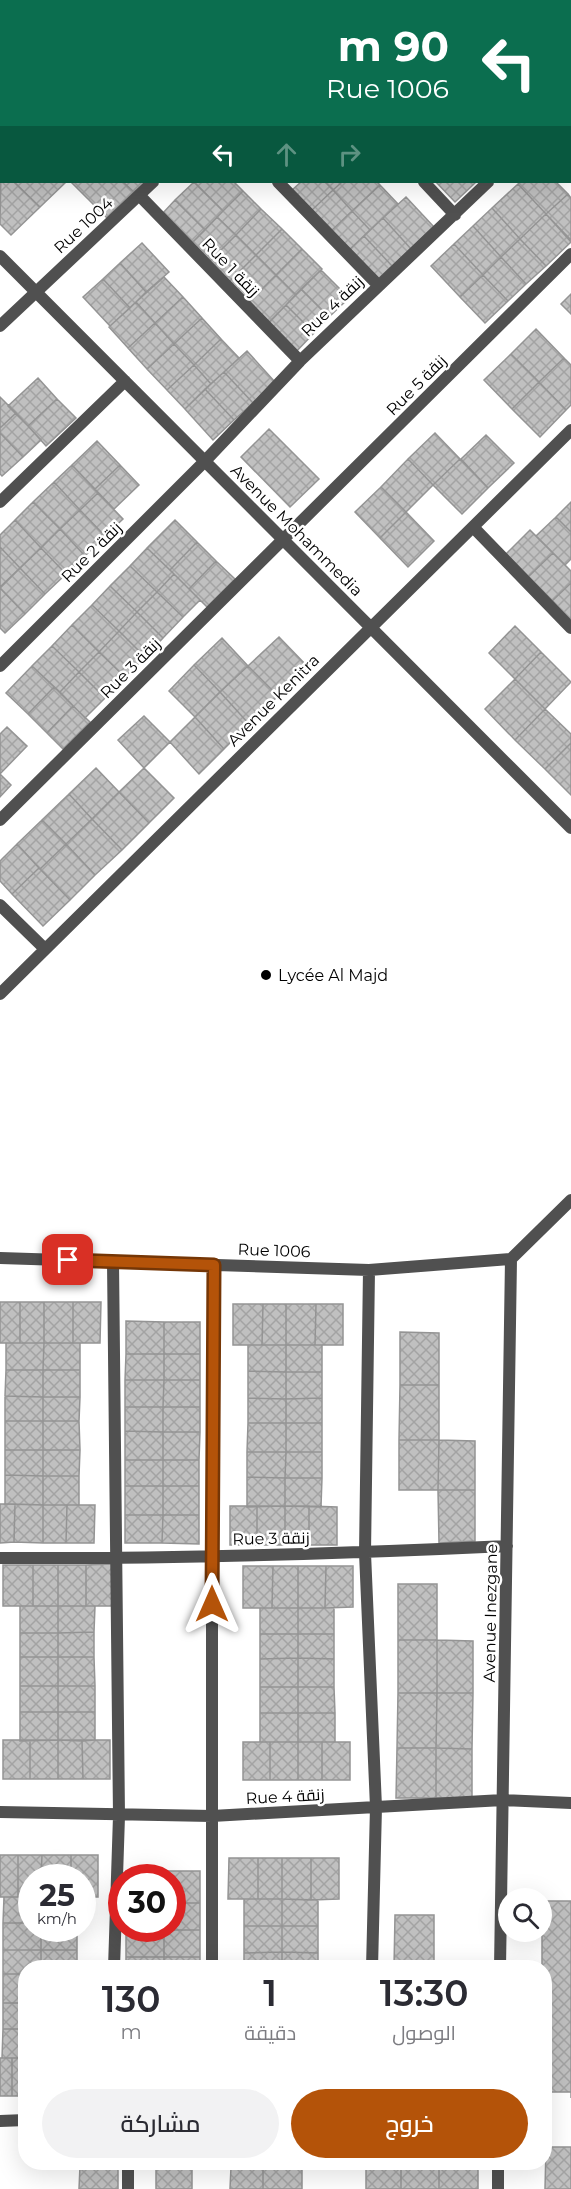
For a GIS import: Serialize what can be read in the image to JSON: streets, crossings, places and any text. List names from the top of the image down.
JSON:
{
  "streets": {
    "street": [
      "Rue 1004",
      "Rue 1 زنقة",
      "Rue 4 زنقة",
      "Rue 5 زنقة",
      "Avenue Mohammedia",
      "Rue 2 زنقة",
      "Rue 3 زنقة",
      "Avenue Kenitra",
      "Rue 1006",
      "Avenue Inezgane"
    ]
  },
  "crossings": [
    ["Rue 1004", "Rue 1 زنقة"],
    ["Rue 1004", "Avenue Mohammedia"],
    ["Rue 1 زنقة", "Rue 4 زنقة"],
    ["Rue 4 زنقة", "Avenue Mohammedia"],
    ["Rue 4 زنقة", "Rue 2 زنقة"],
    ["Rue 4 زنقة", "Avenue Inezgane"],
    ["Rue 5 زنقة", "Avenue Mohammedia"],
    ["Rue 5 زنقة", "Rue 3 زنقة"],
    ["Avenue Mohammedia", "Rue 2 زنقة"],
    ["Avenue Mohammedia", "Rue 3 زنقة"],
    ["Avenue Mohammedia", "Avenue Kenitra"],
    ["Rue 3 زنقة", "Avenue Inezgane"],
    ["Rue 1006", "Avenue Inezgane"]
  ],
  "places": ["Lycée Al Majd"],
  "page": {
    "turn": ["90 m", "Rue 1006"],
    "speed": "25 km/h",
    "limit": "30",
    "eta": [
      "13:30",
      "الوصول",
      "1",
      "دقيقة",
      "130",
      "m"
    ],
    "buttons": ["خروج", "مشاركة"]
  }
}
